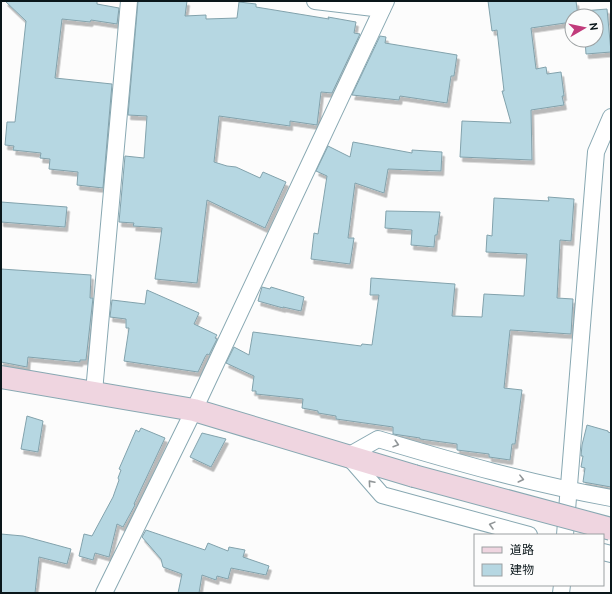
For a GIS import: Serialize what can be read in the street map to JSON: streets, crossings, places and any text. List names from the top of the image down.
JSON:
{
  "legend": ["道路", "建物"],
  "north": "right"
}
